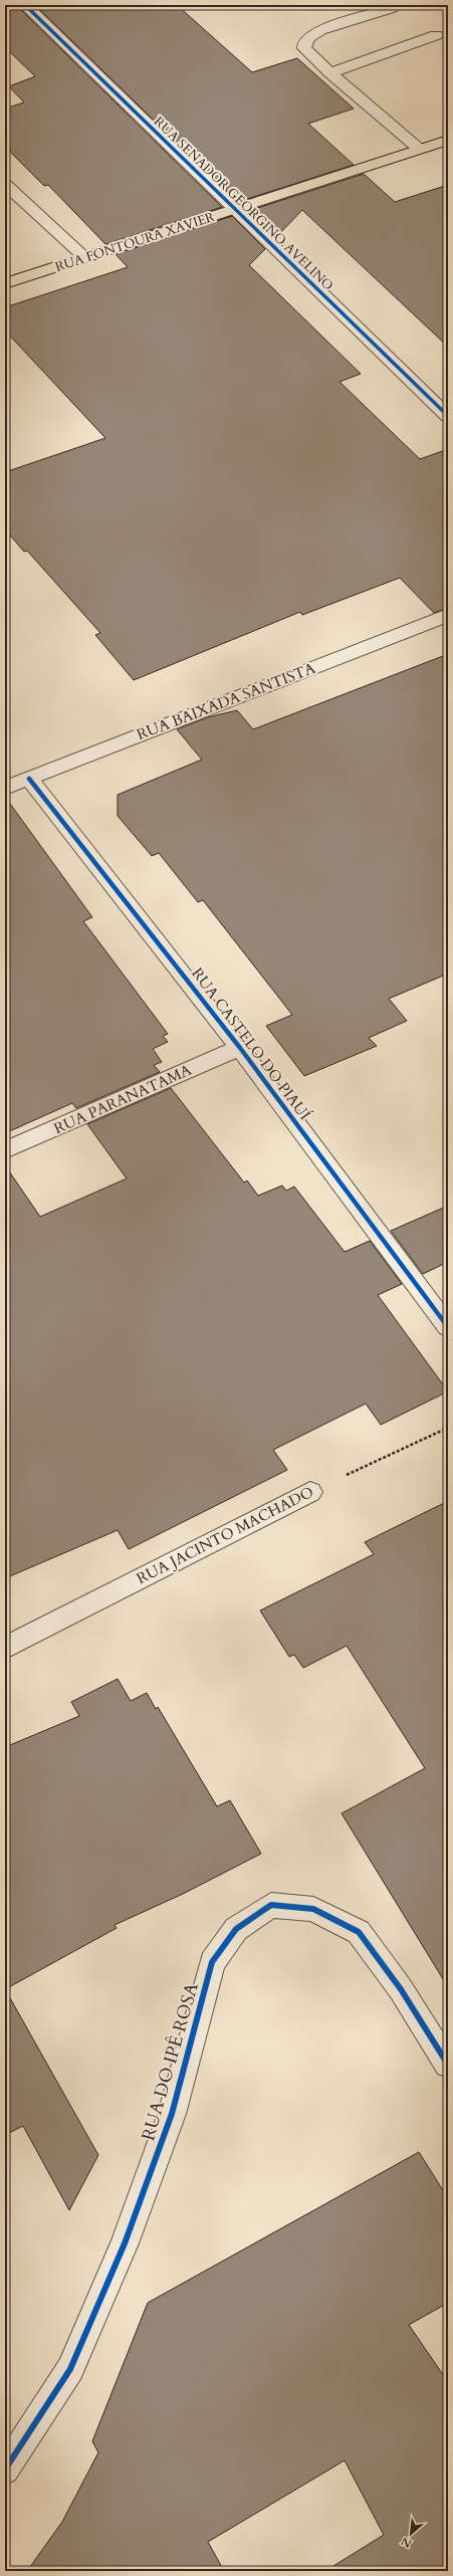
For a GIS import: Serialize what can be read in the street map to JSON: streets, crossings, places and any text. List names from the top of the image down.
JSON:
{
  "streets": {
    "main road": ["RUA FONTOURA XAVIER"],
    "street": [
      "RUA SENADOR GEORGINO AVELINO",
      "RUA BAIXADA SANTISTA",
      "RUA CASTELO DO PIAUÍ",
      "RUA PARANATAMA",
      "RUA JACINTO MACHADO",
      "RUA DO IPÊ ROSA"
    ]
  },
  "crossings": [
    ["RUA SENADOR GEORGINO AVELINO", "RUA FONTOURA XAVIER"],
    ["RUA BAIXADA SANTISTA", "RUA CASTELO DO PIAUÍ"],
    ["RUA CASTELO DO PIAUÍ", "RUA PARANATAMA"]
  ],
  "north": "bottom left"
}
